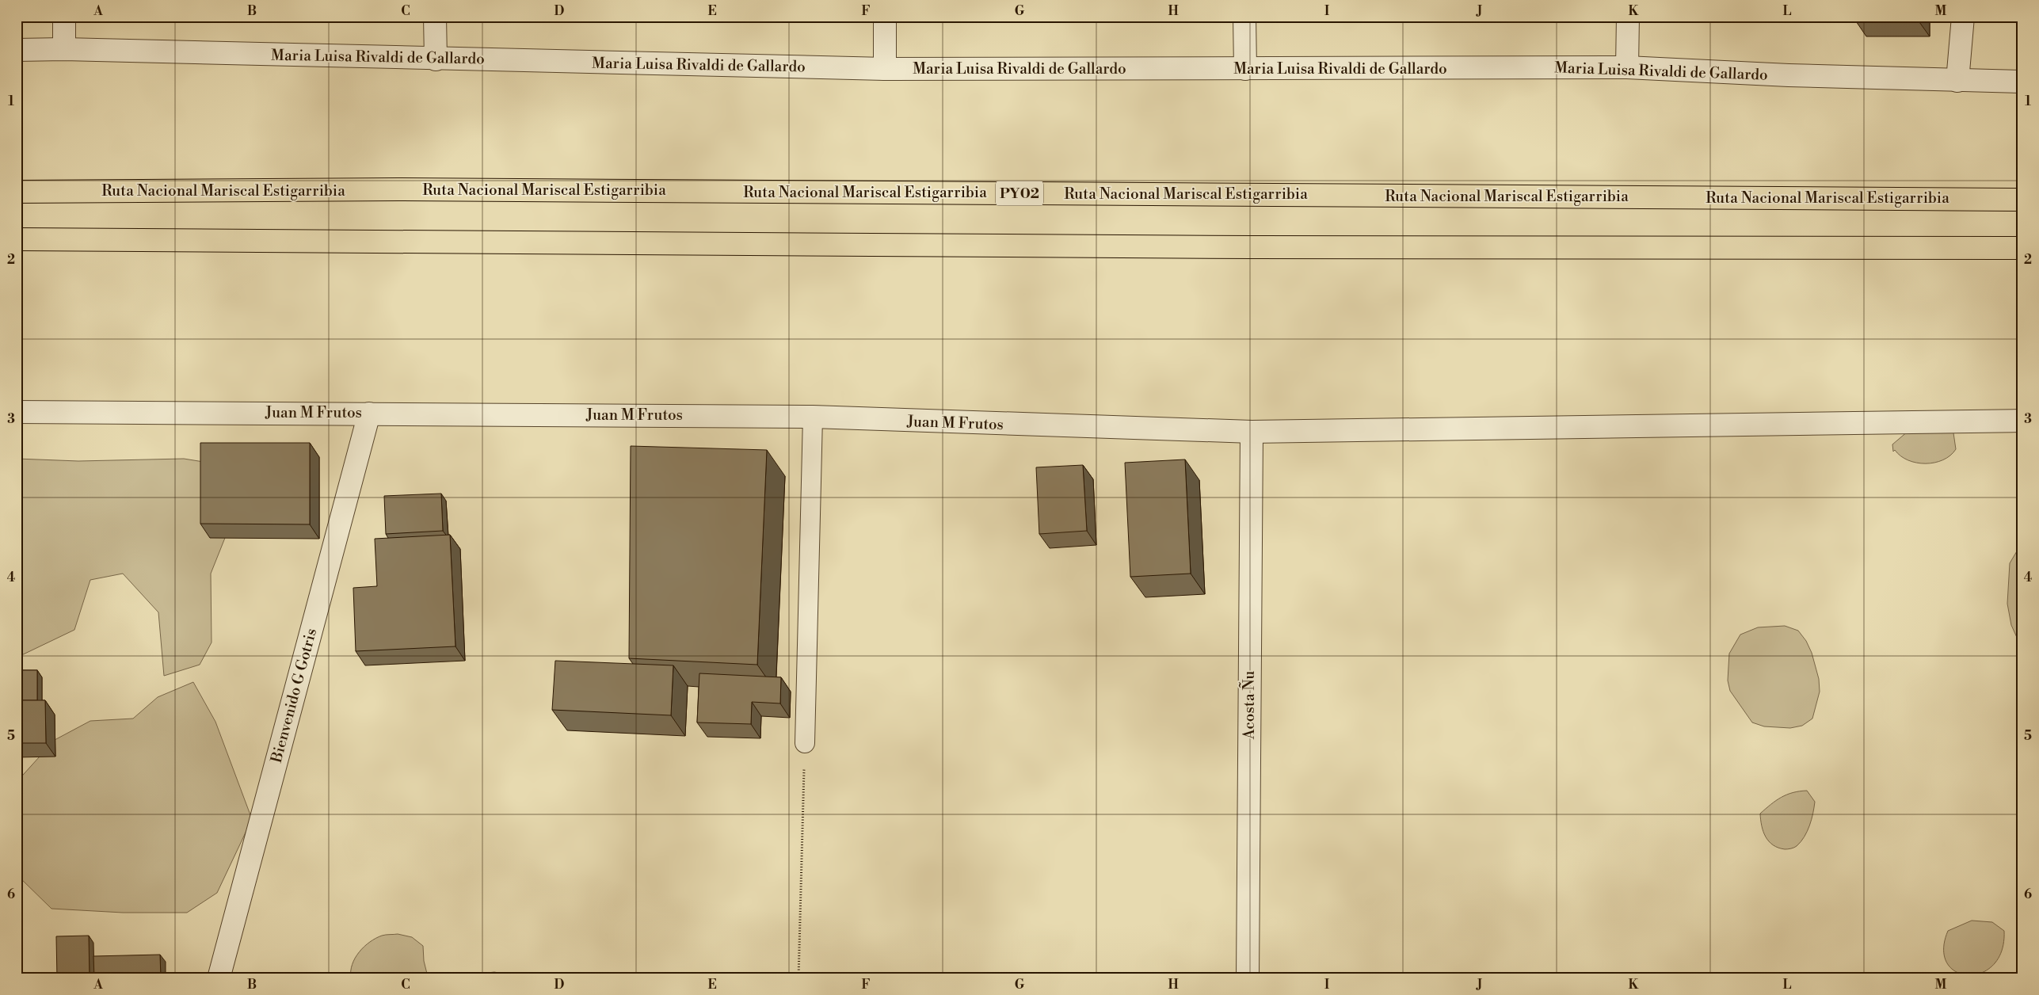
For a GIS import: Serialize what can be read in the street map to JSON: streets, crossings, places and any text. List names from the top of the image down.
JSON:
{
  "streets": {
    "highway": ["Ruta Nacional Mariscal Estigarribia", "PY02"],
    "street": [
      "Maria Luisa Rivaldi de Gallardo",
      "Juan M Frutos",
      "Bienvenido G Gotris",
      "Acosta Ñu"
    ]
  },
  "crossings": [
    ["Juan M Frutos", "Bienvenido G Gotris"],
    ["Juan M Frutos", "Acosta Ñu"]
  ],
  "grid": {
    "columns": [
      "A",
      "B",
      "C",
      "D",
      "E",
      "F",
      "G",
      "H",
      "I",
      "J",
      "K",
      "L",
      "M"
    ],
    "rows": [
      "1",
      "2",
      "3",
      "4",
      "5",
      "6"
    ]
  }
}
